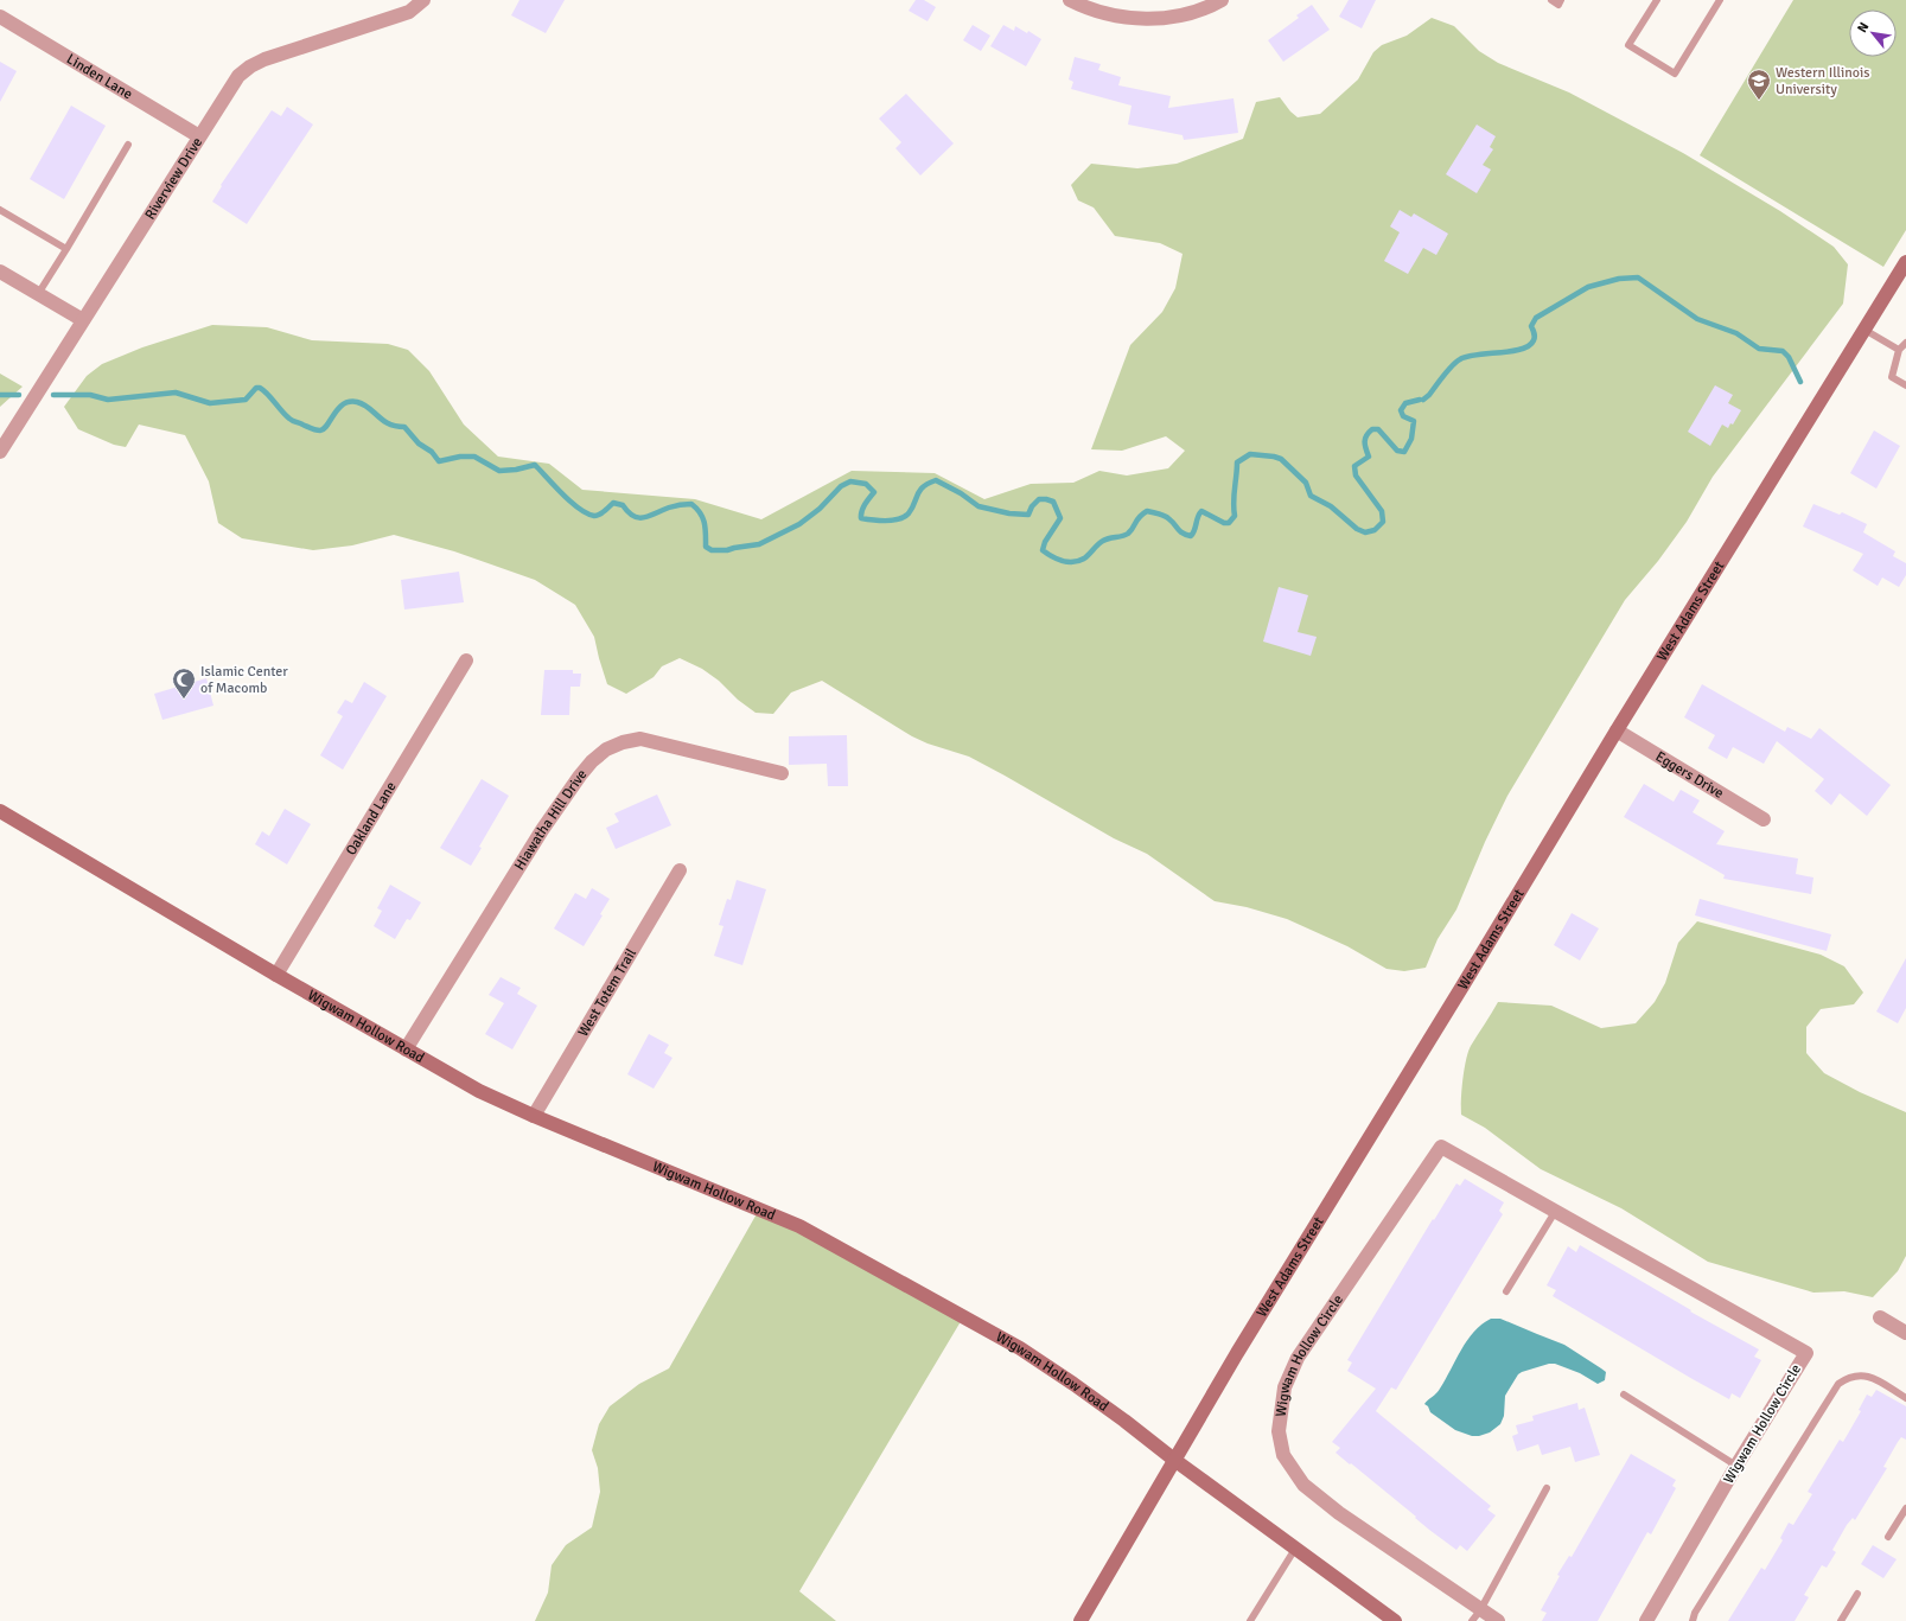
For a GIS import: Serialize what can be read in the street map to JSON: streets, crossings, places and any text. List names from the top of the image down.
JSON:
{
  "streets": {
    "street": [
      "Linden Lane",
      "Riverview Drive",
      "West Adams Street",
      "Eggers Drive",
      "Oakland Lane",
      "Hiawatha Hill Drive",
      "West Totem Trail",
      "Wigwam Hollow Road",
      "Wigwam Hollow Circle"
    ]
  },
  "crossings": [
    ["Linden Lane", "Riverview Drive"],
    ["West Adams Street", "Eggers Drive"],
    ["West Adams Street", "Wigwam Hollow Road"],
    ["Oakland Lane", "Wigwam Hollow Road"],
    ["Hiawatha Hill Drive", "Wigwam Hollow Road"],
    ["West Totem Trail", "Wigwam Hollow Road"]
  ],
  "places": {
    "school or university": ["Western Illinois University"],
    "mosque": ["Islamic Center of Macomb"]
  },
  "north": "top left"
}
